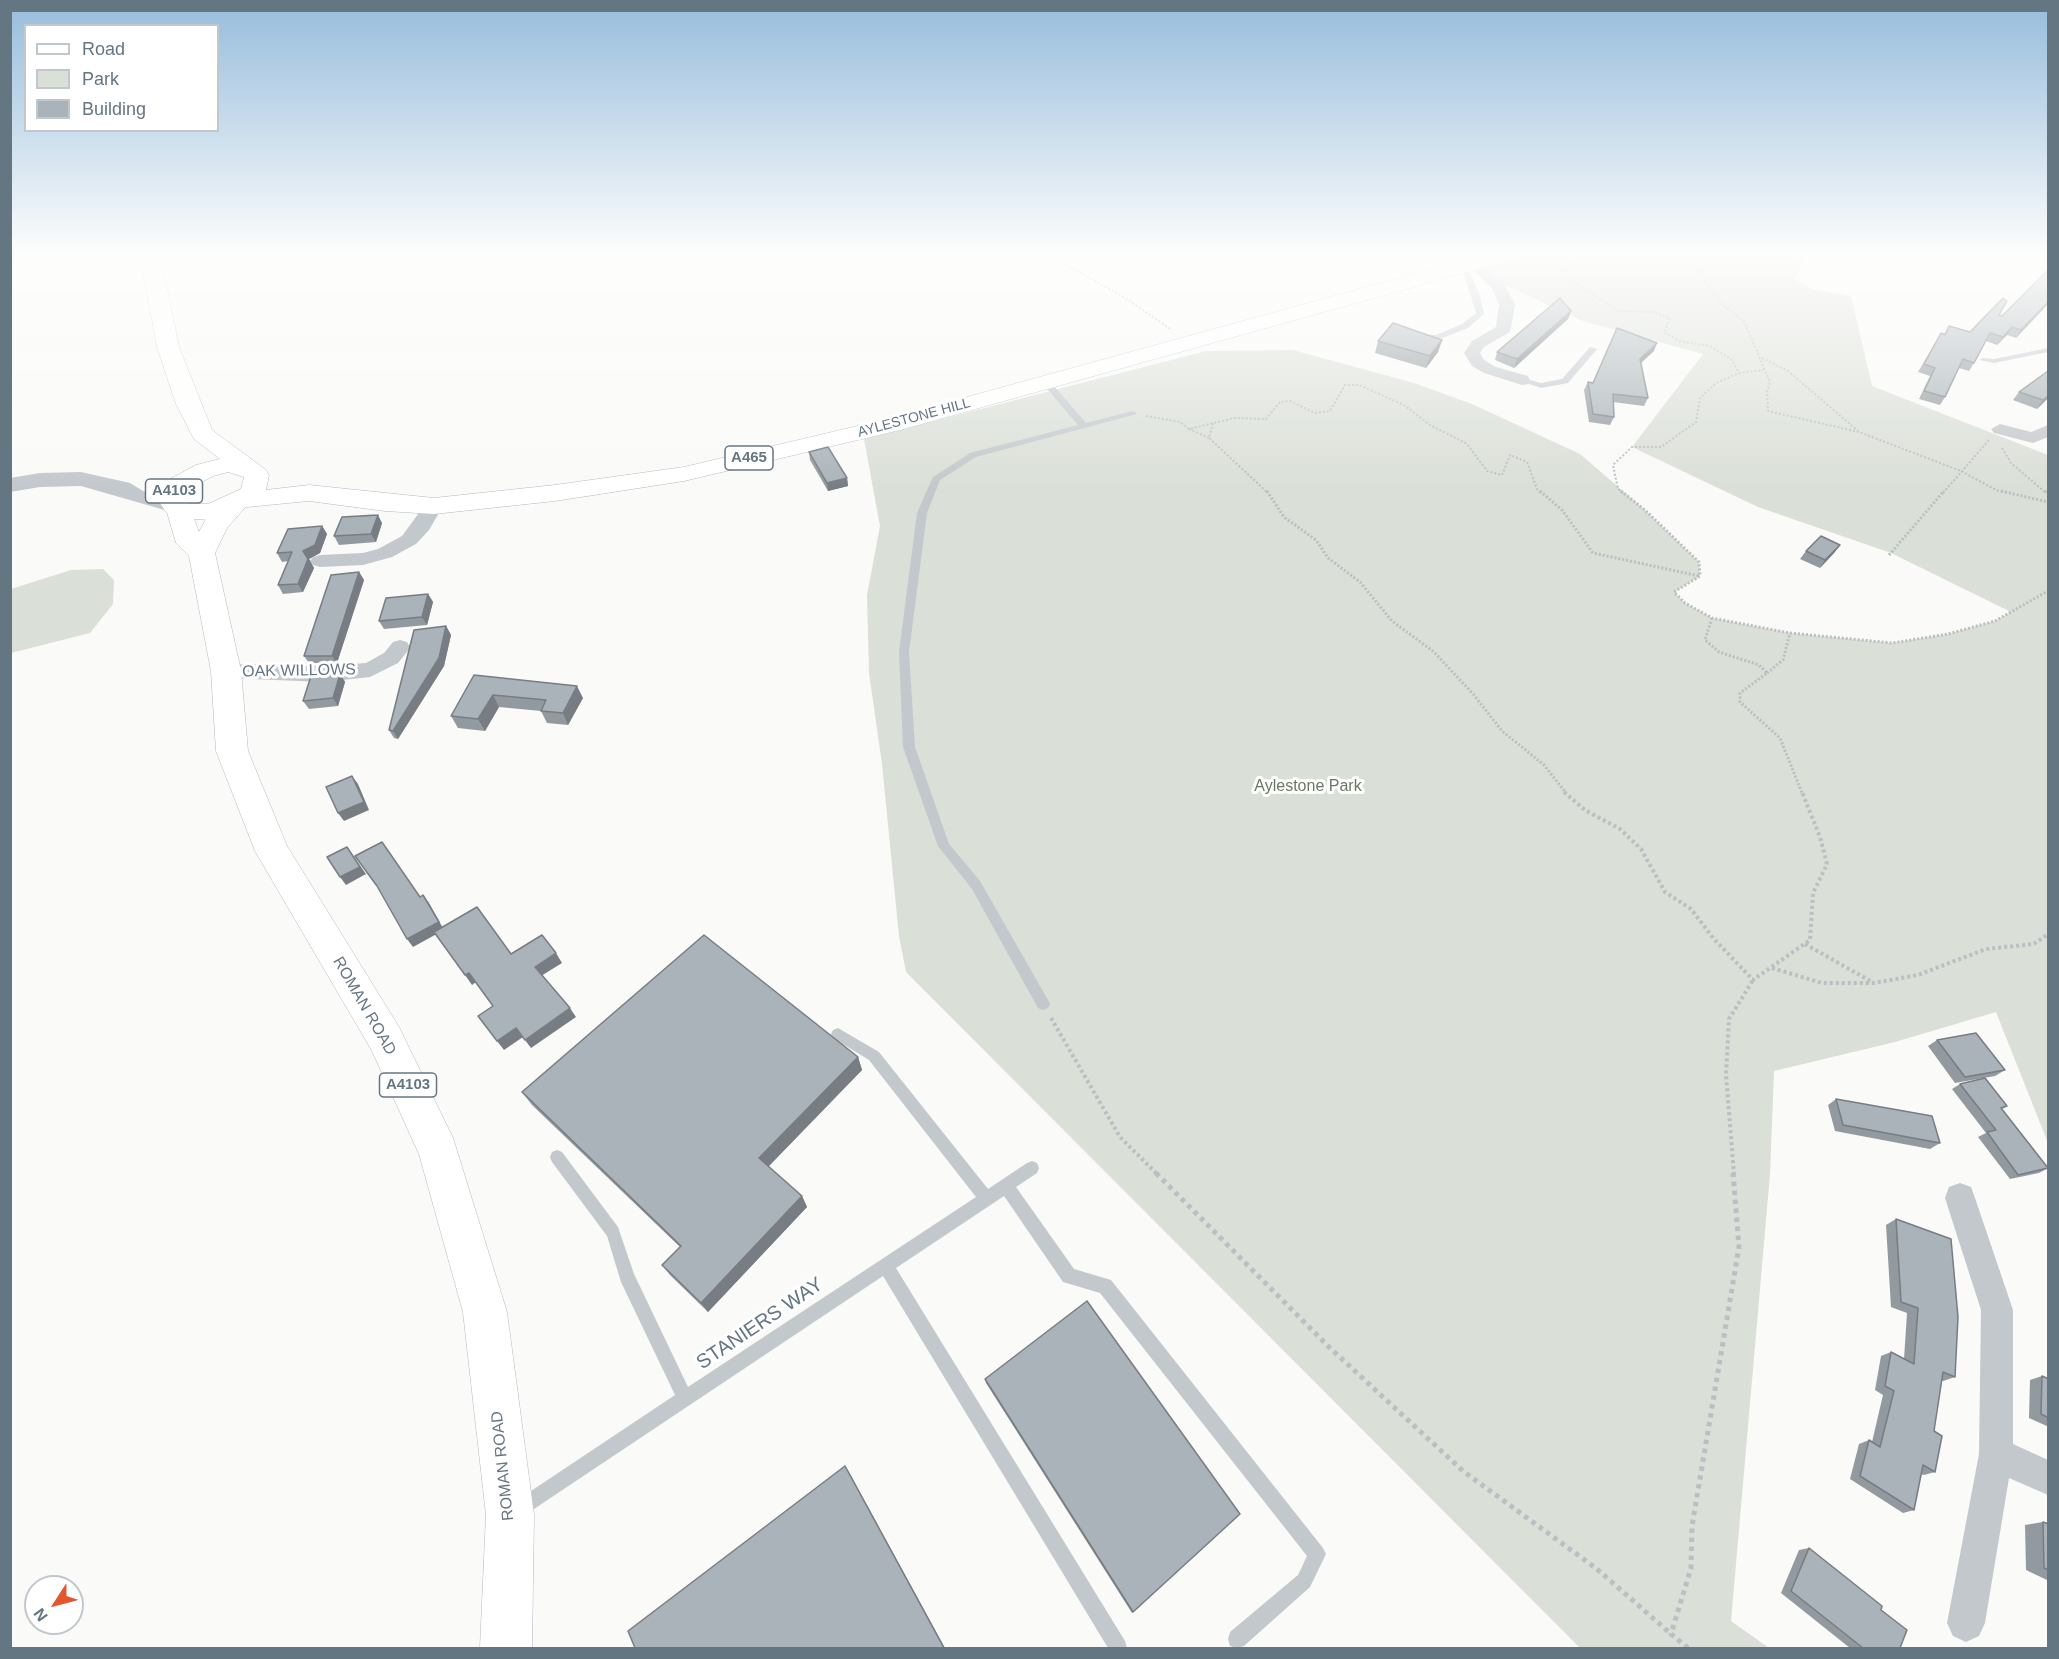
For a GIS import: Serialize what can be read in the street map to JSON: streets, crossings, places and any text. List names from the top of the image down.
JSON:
{
  "streets": {
    "main road": [
      "AYLESTONE HILL",
      "A465",
      "A4103",
      "ROMAN ROAD"
    ],
    "street": ["OAK WILLOWS"],
    "lane": ["STANIERS WAY"]
  },
  "crossings": [
    ["AYLESTONE HILL", "A4103"],
    ["A4103", "ROMAN ROAD"],
    ["OAK WILLOWS", "ROMAN ROAD"],
    ["ROMAN ROAD", "STANIERS WAY"]
  ],
  "parks": ["Aylestone Park"],
  "legend": ["Road", "Park", "Building"],
  "north": "bottom left"
}
